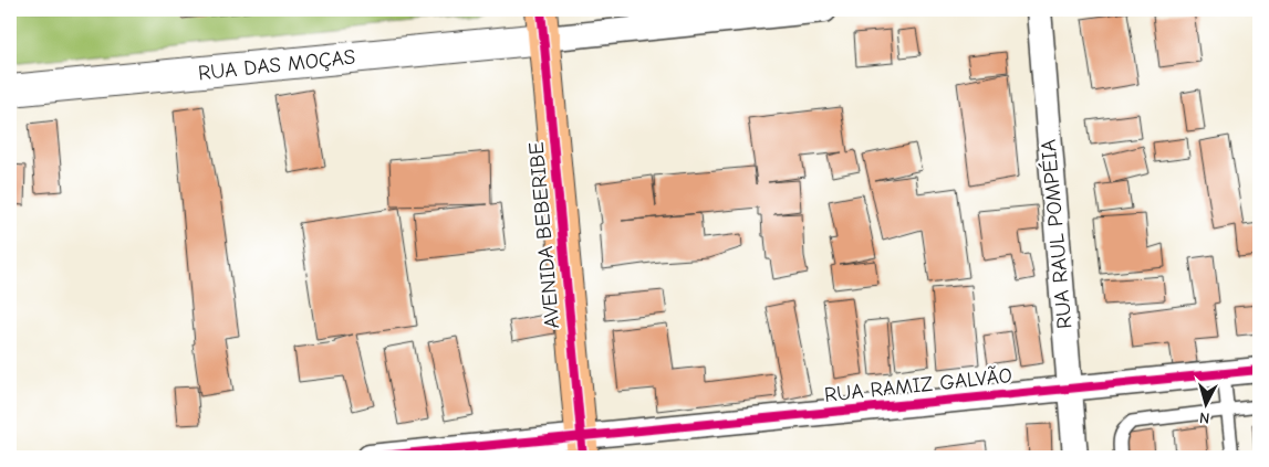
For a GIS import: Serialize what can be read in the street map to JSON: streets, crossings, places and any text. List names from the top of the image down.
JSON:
{
  "streets": {
    "main road": ["AVENIDA BEBERIBE"],
    "street": ["RUA DAS MOÇAS", "RUA RAUL POMPÉIA", "RUA RAMIZ GALVÃO"]
  },
  "crossings": [
    ["RUA DAS MOÇAS", "AVENIDA BEBERIBE"],
    ["RUA RAUL POMPÉIA", "RUA RAMIZ GALVÃO"],
    ["AVENIDA BEBERIBE", "RUA RAMIZ GALVÃO"]
  ],
  "north": "bottom"
}
